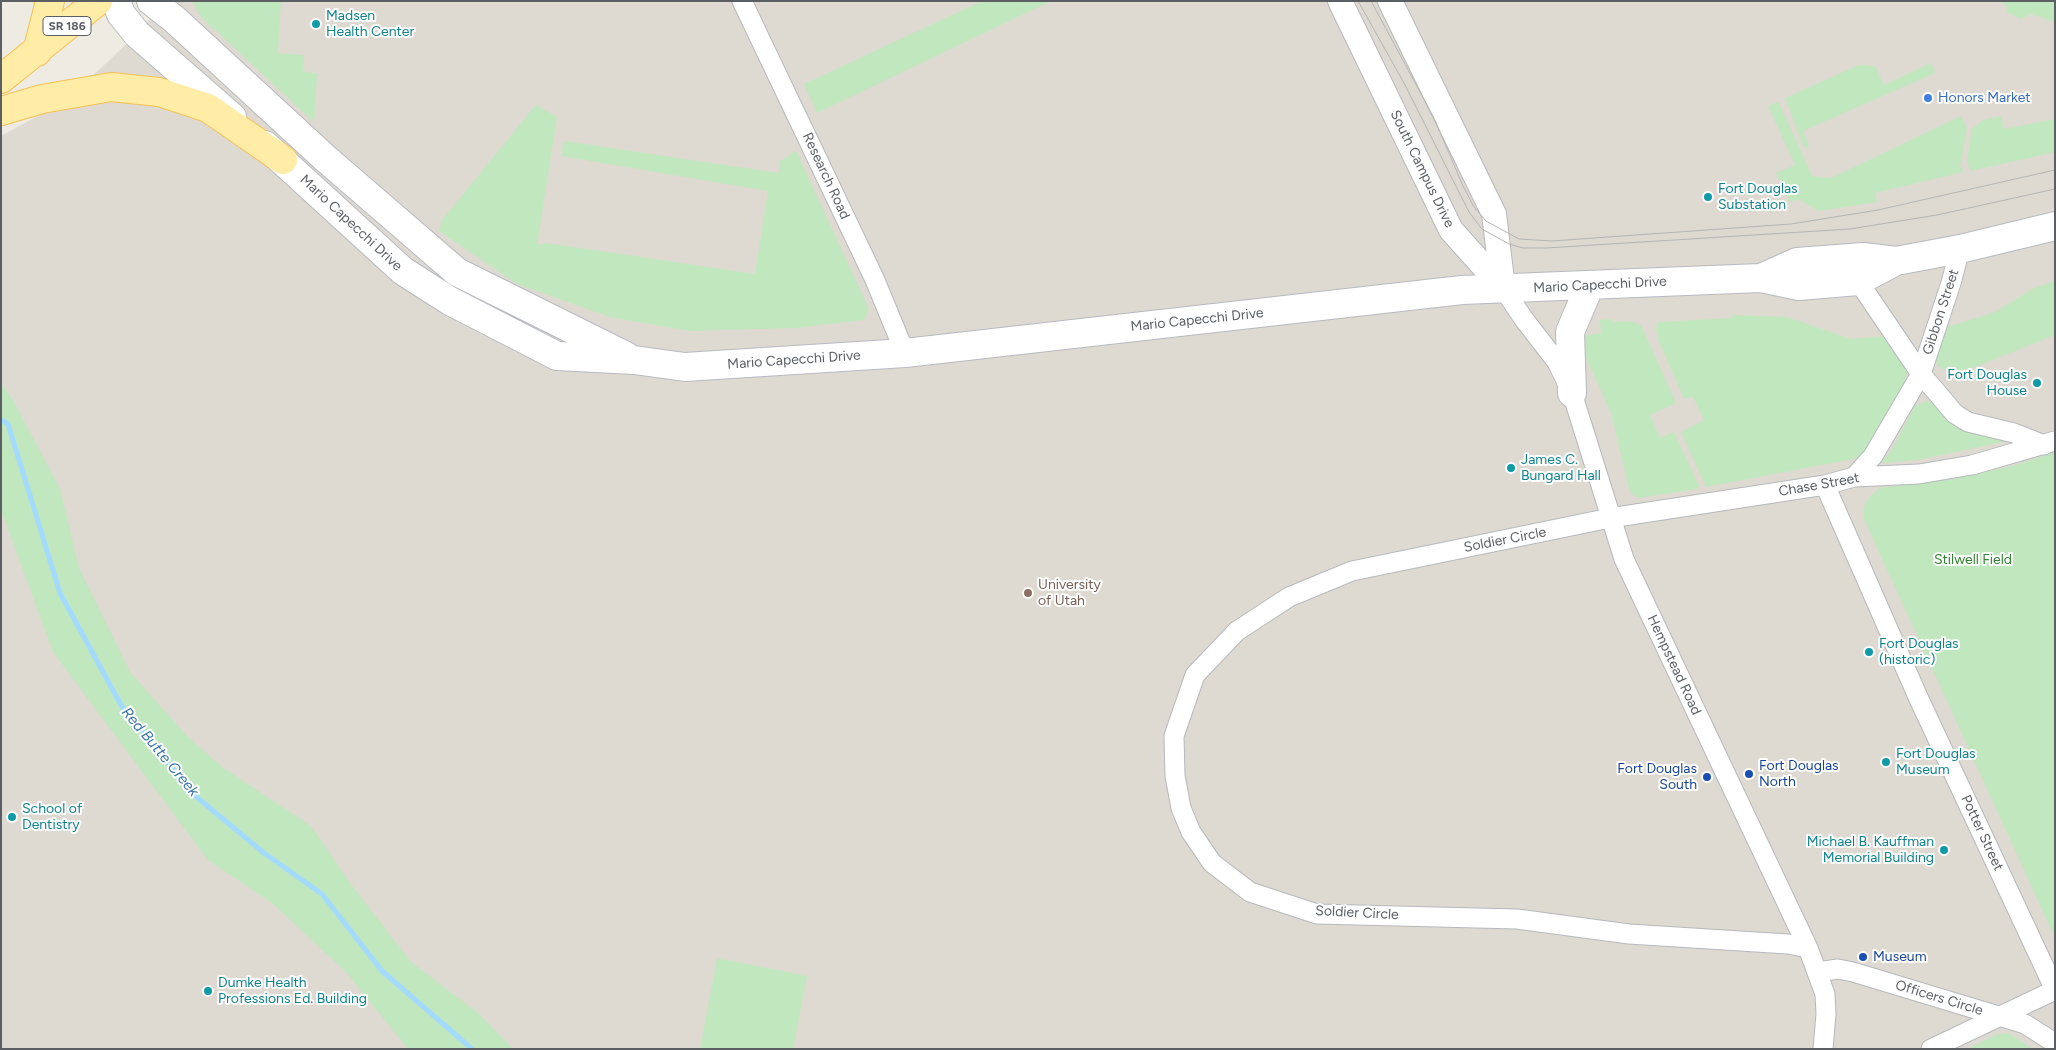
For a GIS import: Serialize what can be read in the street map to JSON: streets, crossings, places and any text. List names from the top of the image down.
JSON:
{
  "streets": {
    "main road": ["SR 186", "Mario Capecchi Drive"],
    "street": [
      "South Campus Drive",
      "Research Road",
      "Gibbon Street",
      "Chase Street",
      "Soldier Circle",
      "Hempstead Road",
      "Potter Street",
      "Officers Circle"
    ]
  },
  "crossings": [
    ["South Campus Drive", "Mario Capecchi Drive"],
    ["South Campus Drive", "Hempstead Road"],
    ["Research Road", "Mario Capecchi Drive"],
    ["Mario Capecchi Drive", "Gibbon Street"],
    ["Mario Capecchi Drive", "Hempstead Road"],
    ["Gibbon Street", "Chase Street"],
    ["Chase Street", "Soldier Circle"],
    ["Chase Street", "Hempstead Road"],
    ["Chase Street", "Potter Street"],
    ["Soldier Circle", "Hempstead Road"],
    ["Hempstead Road", "Officers Circle"]
  ],
  "water": ["Red Butte Creek"],
  "parks": ["Stilwell Field"],
  "places": [
    "Madsen Health Center",
    "Honors Market",
    "Fort Douglas Substation",
    "Fort Douglas House",
    "James C. Bungard Hall",
    "University of Utah",
    "Fort Douglas (historic)",
    "Fort Douglas Museum",
    "Fort Douglas North",
    "Fort Douglas South",
    "School of Dentistry",
    "Michael B. Kauffman Memorial Building",
    "Museum",
    "Dumke Health Professions Ed. Building"
  ]
}
